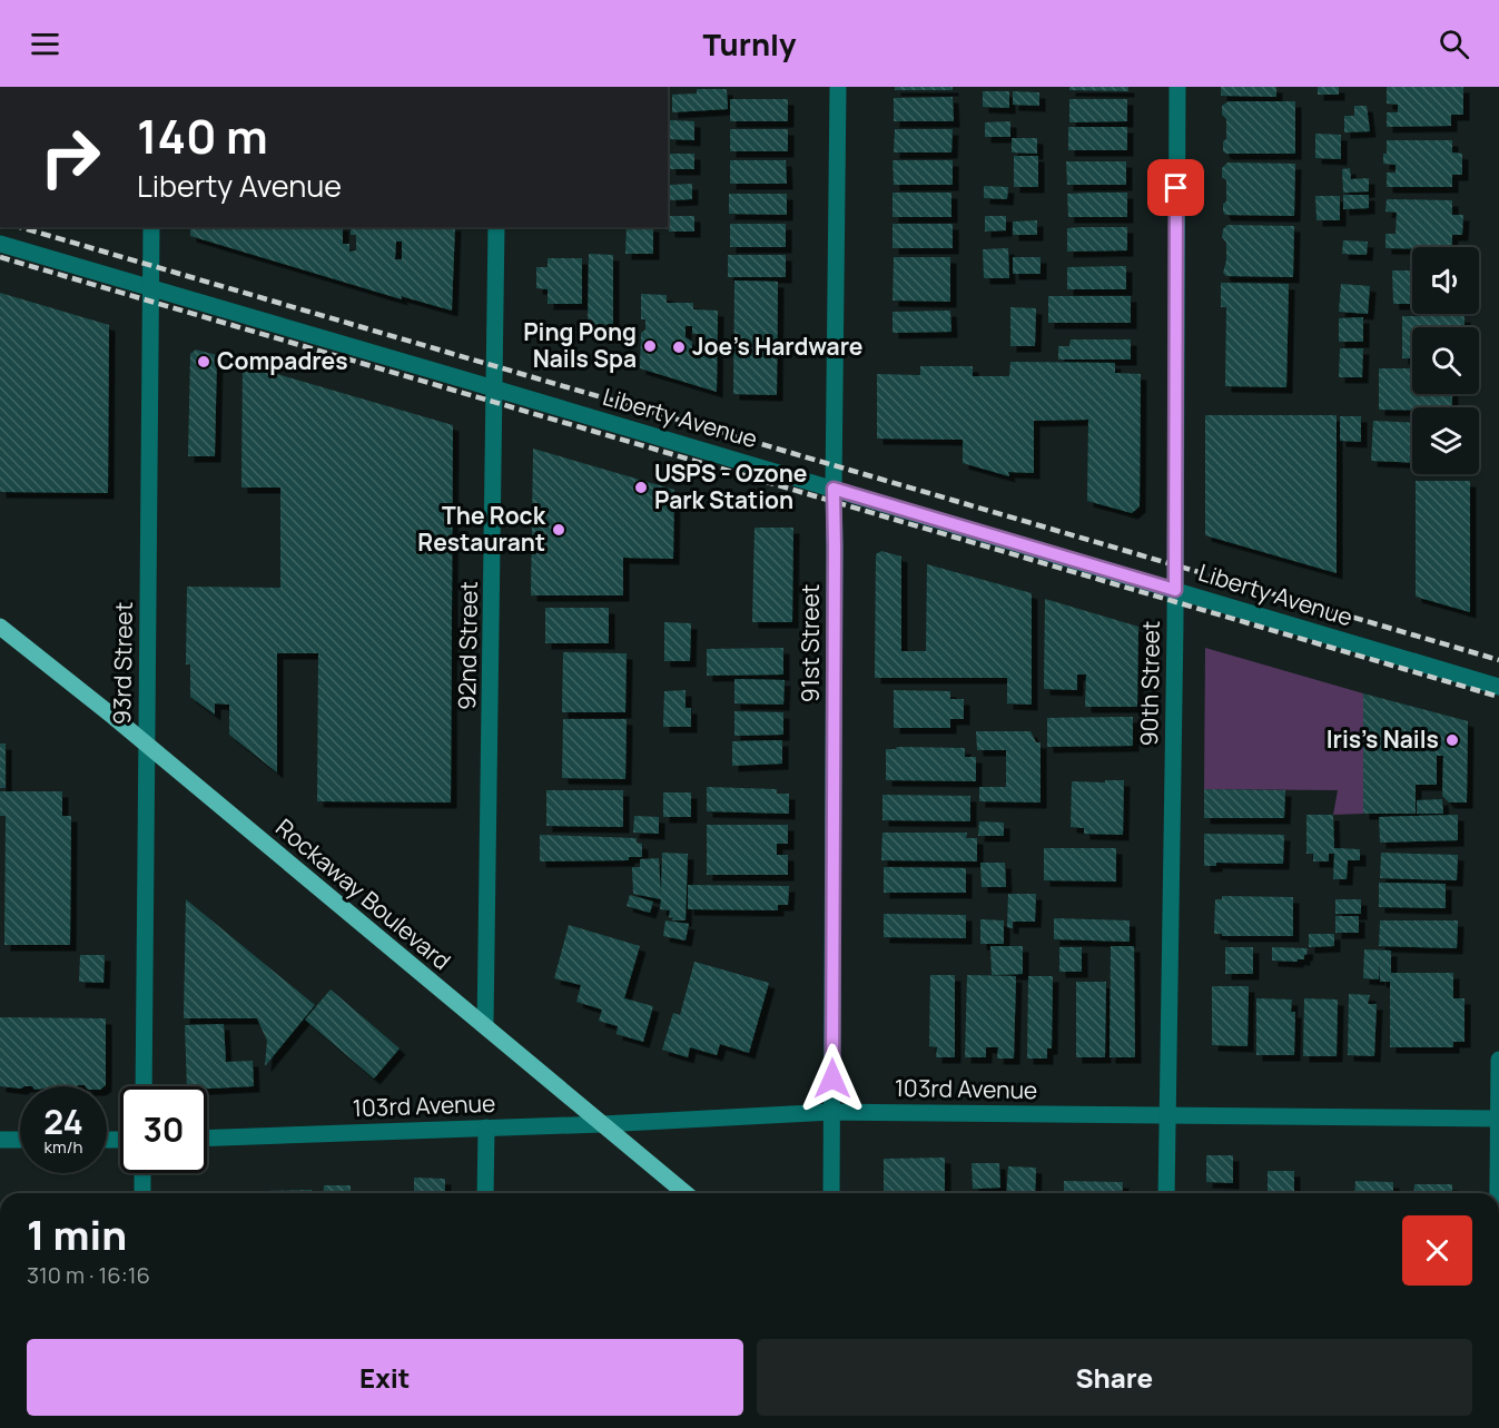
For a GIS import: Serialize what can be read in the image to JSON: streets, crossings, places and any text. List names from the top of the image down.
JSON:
{
  "streets": {
    "main road": ["Rockaway Boulevard"],
    "street": [
      "Liberty Avenue",
      "91st Street",
      "92nd Street",
      "93rd Street",
      "90th Street",
      "103rd Avenue"
    ]
  },
  "crossings": [
    ["Liberty Avenue", "91st Street"],
    ["Liberty Avenue", "92nd Street"],
    ["Liberty Avenue", "93rd Street"],
    ["Liberty Avenue", "90th Street"],
    ["91st Street", "103rd Avenue"],
    ["92nd Street", "Rockaway Boulevard"],
    ["93rd Street", "Rockaway Boulevard"],
    ["90th Street", "103rd Avenue"],
    ["Rockaway Boulevard", "103rd Avenue"]
  ],
  "places": [
    "Ping Pong Nails Spa",
    "Joe's Hardware",
    "Compadres",
    "USPS - Ozone Park Station",
    "The Rock Restaurant",
    "Iris's Nails"
  ],
  "page": {
    "header": "Turnly",
    "turn": ["140 m", "Liberty Avenue"],
    "speed": "24 km/h",
    "limit": "30",
    "heading": ["1 min", "310 m · 16:16"],
    "buttons": ["Exit", "Share"]
  }
}
